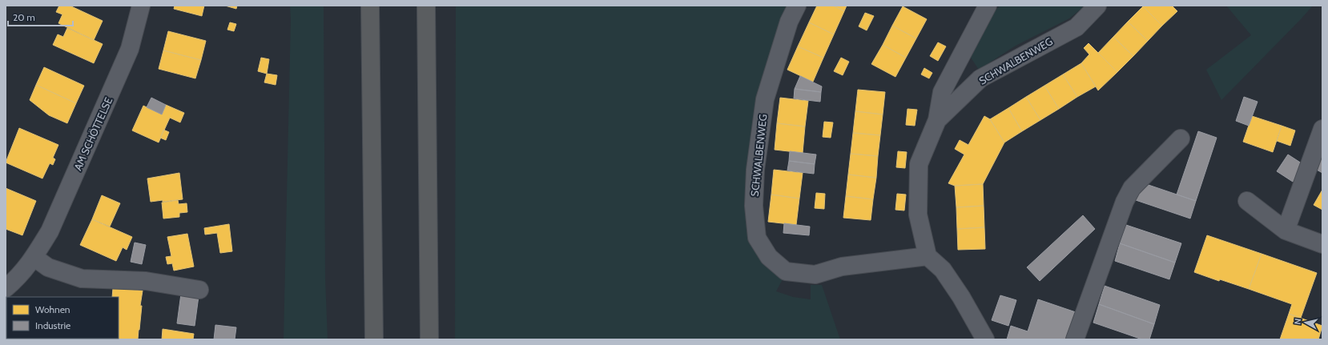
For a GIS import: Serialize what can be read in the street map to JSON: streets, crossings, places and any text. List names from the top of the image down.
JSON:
{
  "streets": {
    "street": ["SCHWALBENWEG", "AM SCHÖTTELSE"]
  },
  "legend": ["Wohnen", "Industrie"],
  "scale_bar": "20 m",
  "north": "left"
}
